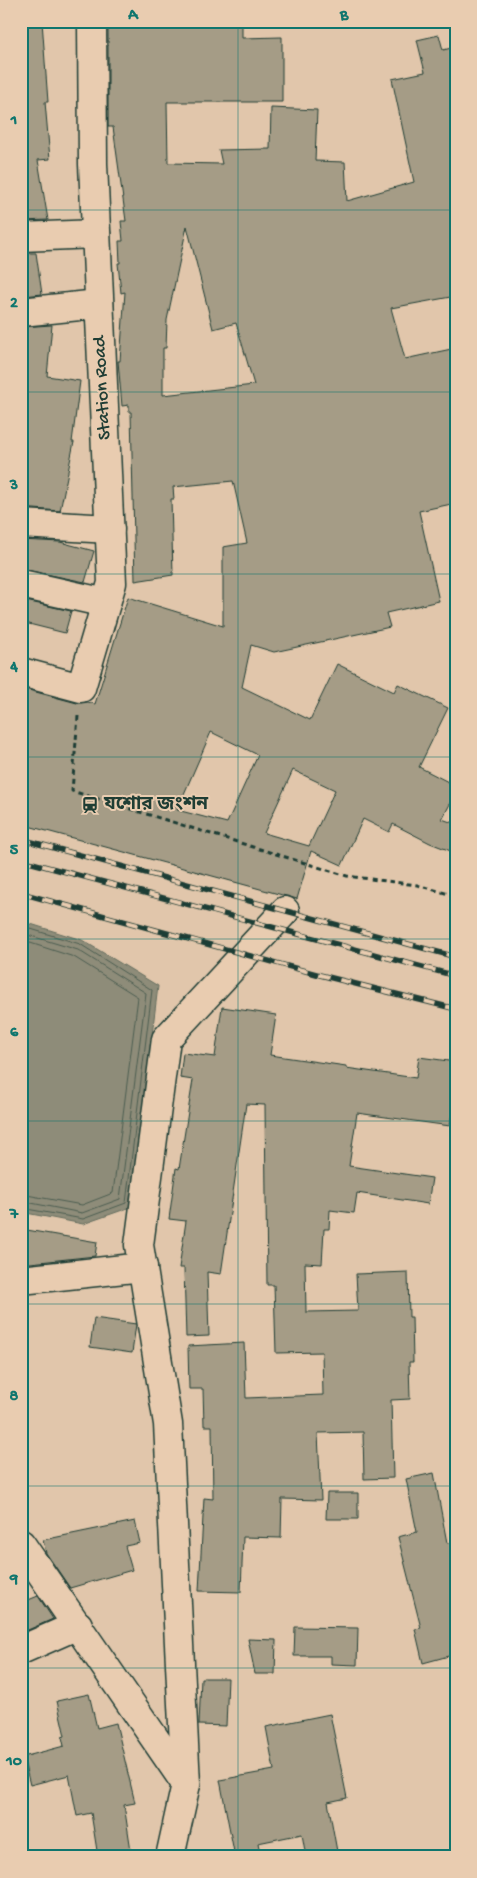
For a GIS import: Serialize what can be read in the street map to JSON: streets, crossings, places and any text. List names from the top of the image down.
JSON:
{
  "streets": {
    "street": ["Station Road"]
  },
  "places": {
    "station": ["যশোর জংশন"]
  },
  "grid": {
    "columns": ["A", "B"],
    "rows": [
      "1",
      "2",
      "3",
      "4",
      "5",
      "6",
      "7",
      "8",
      "9",
      "10"
    ]
  }
}
